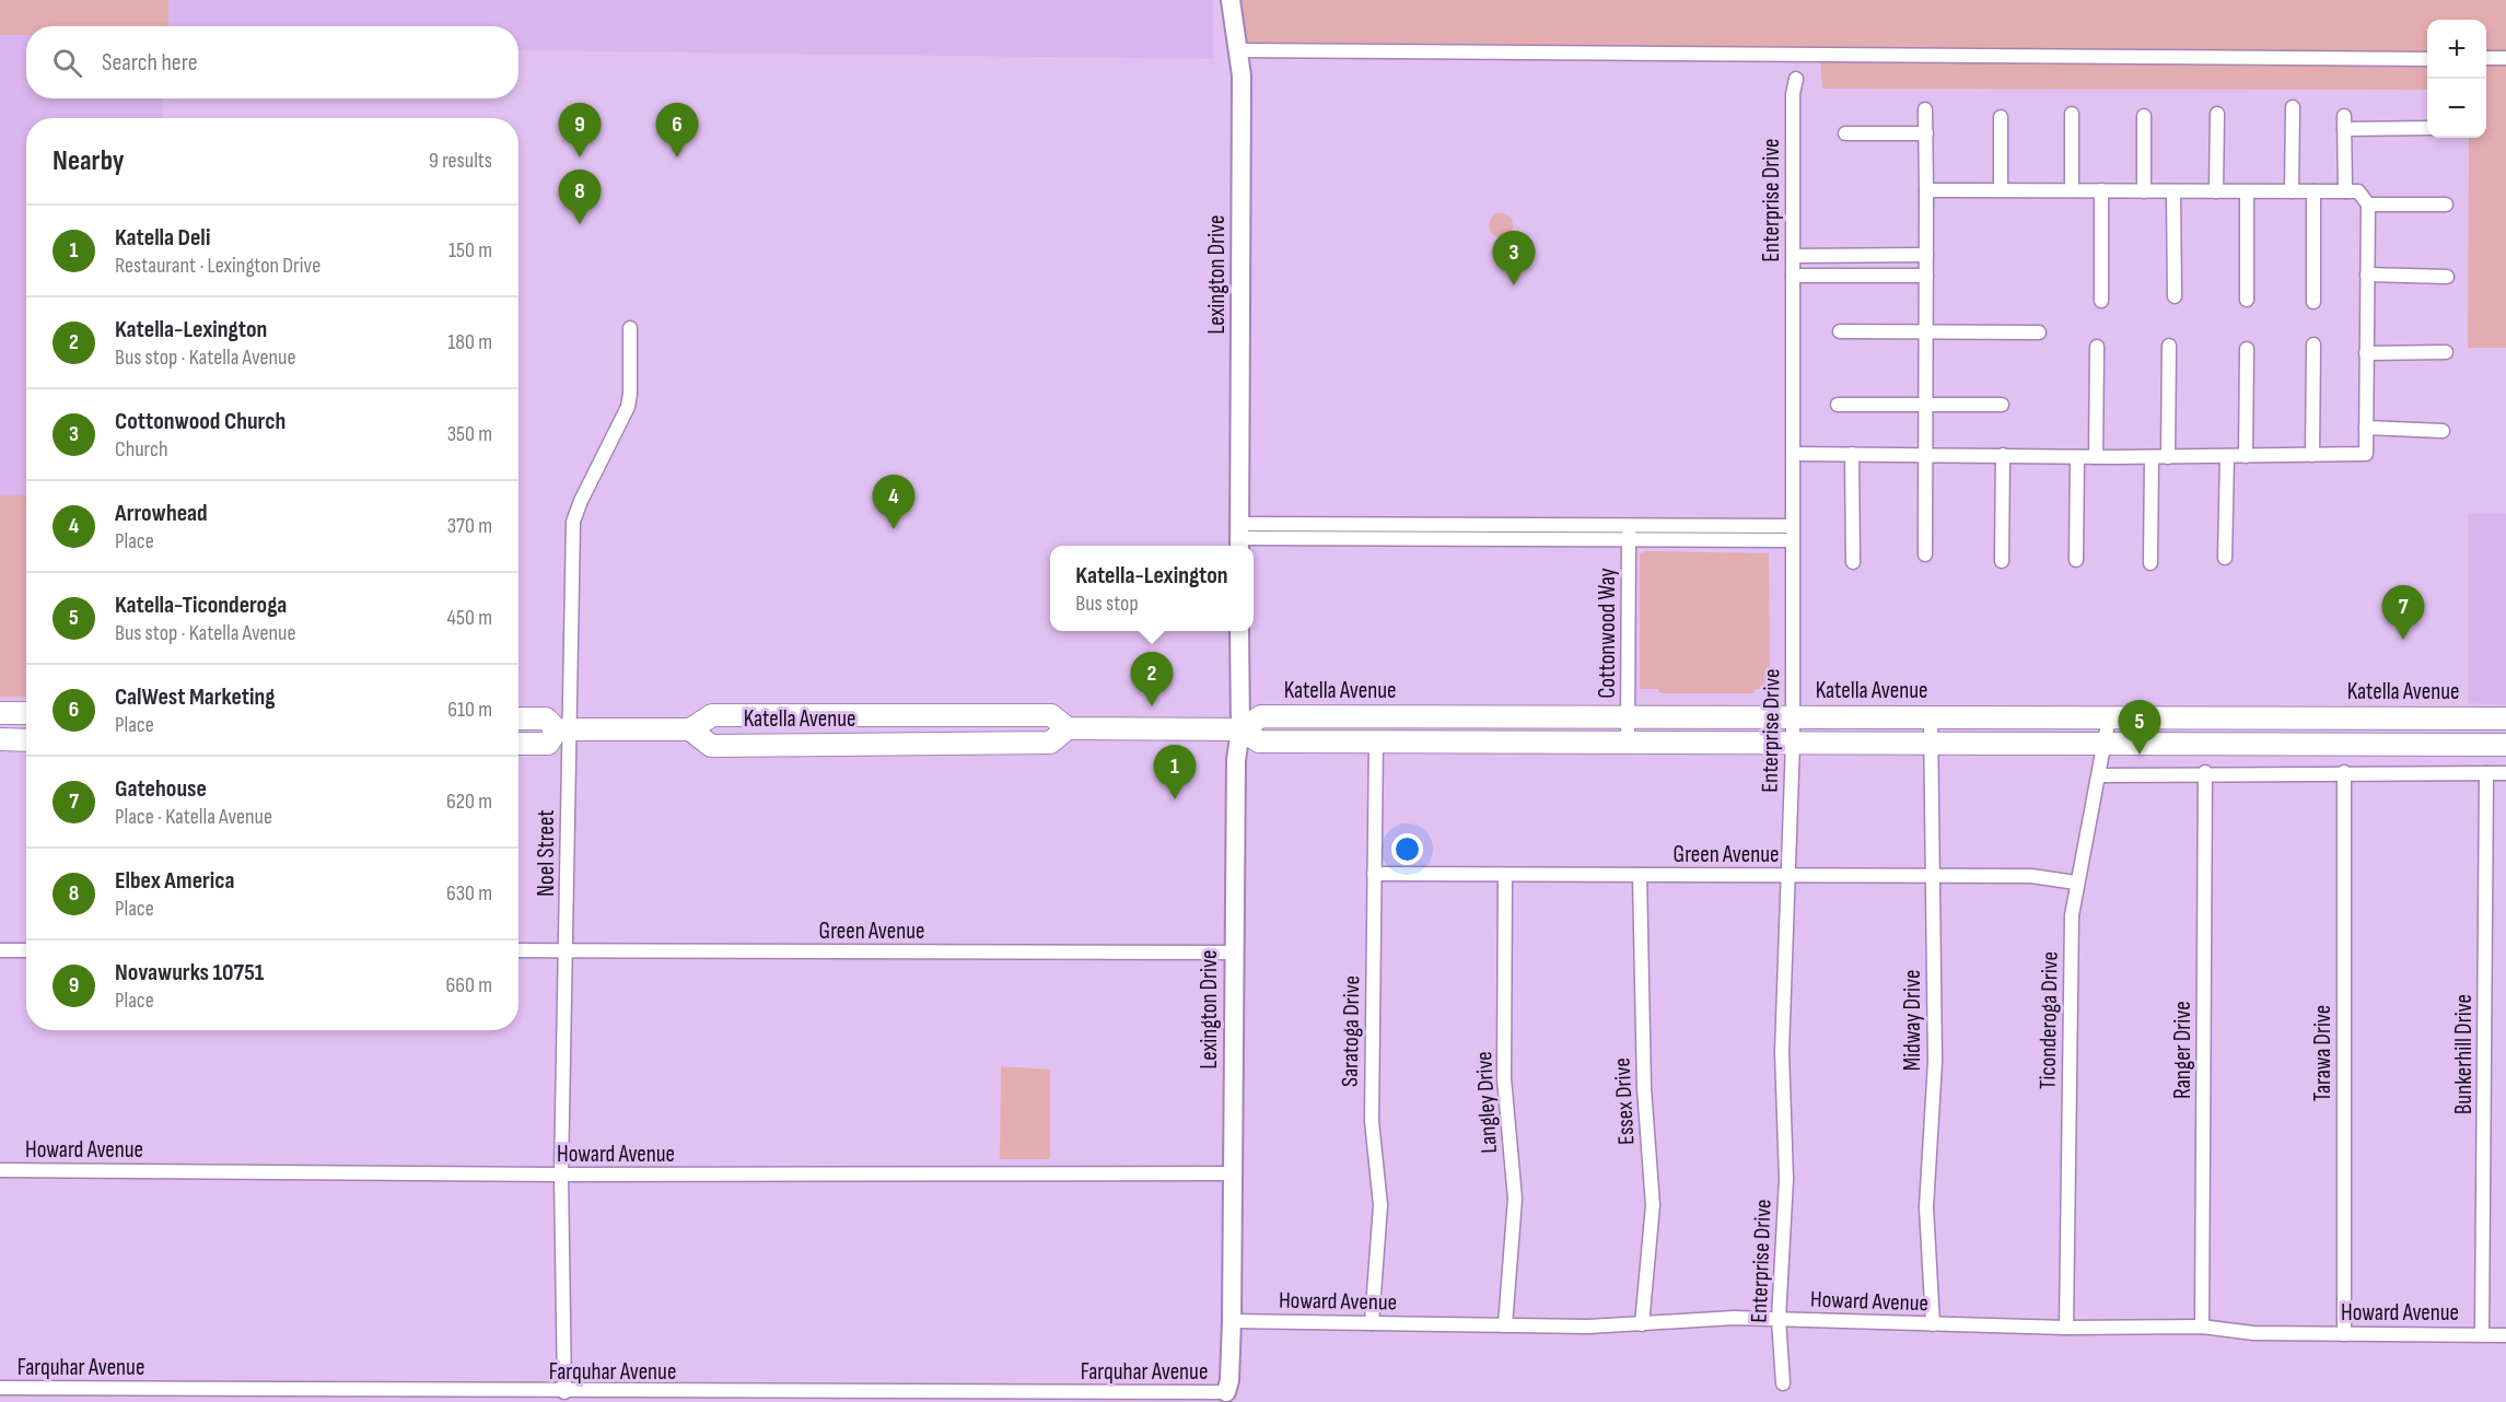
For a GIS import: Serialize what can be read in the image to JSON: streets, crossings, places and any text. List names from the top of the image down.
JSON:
{
  "streets": {
    "main road": ["Katella Avenue"],
    "street": [
      "Enterprise Drive",
      "Lexington Drive",
      "Cottonwood Way",
      "Noel Street",
      "Green Avenue",
      "Midway Drive",
      "Ticonderoga Drive",
      "Saratoga Drive",
      "Ranger Drive",
      "Tarawa Drive",
      "Bunkerhill Drive",
      "Essex Drive",
      "Langley Drive",
      "Howard Avenue",
      "Farquhar Avenue"
    ]
  },
  "crossings": [
    ["Enterprise Drive", "Katella Avenue"],
    ["Enterprise Drive", "Green Avenue"],
    ["Enterprise Drive", "Howard Avenue"],
    ["Lexington Drive", "Katella Avenue"],
    ["Lexington Drive", "Green Avenue"],
    ["Lexington Drive", "Howard Avenue"],
    ["Lexington Drive", "Farquhar Avenue"],
    ["Cottonwood Way", "Katella Avenue"],
    ["Katella Avenue", "Noel Street"],
    ["Katella Avenue", "Midway Drive"],
    ["Katella Avenue", "Ticonderoga Drive"],
    ["Katella Avenue", "Saratoga Drive"],
    ["Noel Street", "Green Avenue"],
    ["Noel Street", "Howard Avenue"],
    ["Noel Street", "Farquhar Avenue"],
    ["Green Avenue", "Midway Drive"],
    ["Green Avenue", "Ticonderoga Drive"],
    ["Green Avenue", "Saratoga Drive"],
    ["Green Avenue", "Essex Drive"],
    ["Green Avenue", "Langley Drive"],
    ["Midway Drive", "Howard Avenue"],
    ["Ticonderoga Drive", "Howard Avenue"],
    ["Saratoga Drive", "Howard Avenue"],
    ["Ranger Drive", "Howard Avenue"],
    ["Tarawa Drive", "Howard Avenue"],
    ["Bunkerhill Drive", "Howard Avenue"],
    ["Essex Drive", "Howard Avenue"],
    ["Langley Drive", "Howard Avenue"]
  ],
  "page": {
    "map_buttons": ["+", "−"],
    "search": "Search here",
    "pins": [
      "6",
      "9",
      "8",
      "3",
      "4",
      "7",
      "2",
      "5",
      "1"
    ],
    "heading": ["Nearby", "9 results"],
    "list": [
      {
        "mark": "1",
        "name": "Katella Deli",
        "note": "Restaurant · Lexington Drive",
        "value": "150 m"
      },
      {
        "mark": "2",
        "name": "Katella-Lexington",
        "note": "Bus stop · Katella Avenue",
        "value": "180 m"
      },
      {
        "mark": "3",
        "name": "Cottonwood Church",
        "note": "Church",
        "value": "350 m"
      },
      {
        "mark": "4",
        "name": "Arrowhead",
        "note": "Place",
        "value": "370 m"
      },
      {
        "mark": "5",
        "name": "Katella-Ticonderoga",
        "note": "Bus stop · Katella Avenue",
        "value": "450 m"
      },
      {
        "mark": "6",
        "name": "CalWest Marketing",
        "note": "Place",
        "value": "610 m"
      },
      {
        "mark": "7",
        "name": "Gatehouse",
        "note": "Place · Katella Avenue",
        "value": "620 m"
      },
      {
        "mark": "8",
        "name": "Elbex America",
        "note": "Place",
        "value": "630 m"
      },
      {
        "mark": "9",
        "name": "Novawurks 10751",
        "note": "Place",
        "value": "660 m"
      }
    ],
    "popup": ["Katella-Lexington", "Bus stop"]
  }
}
